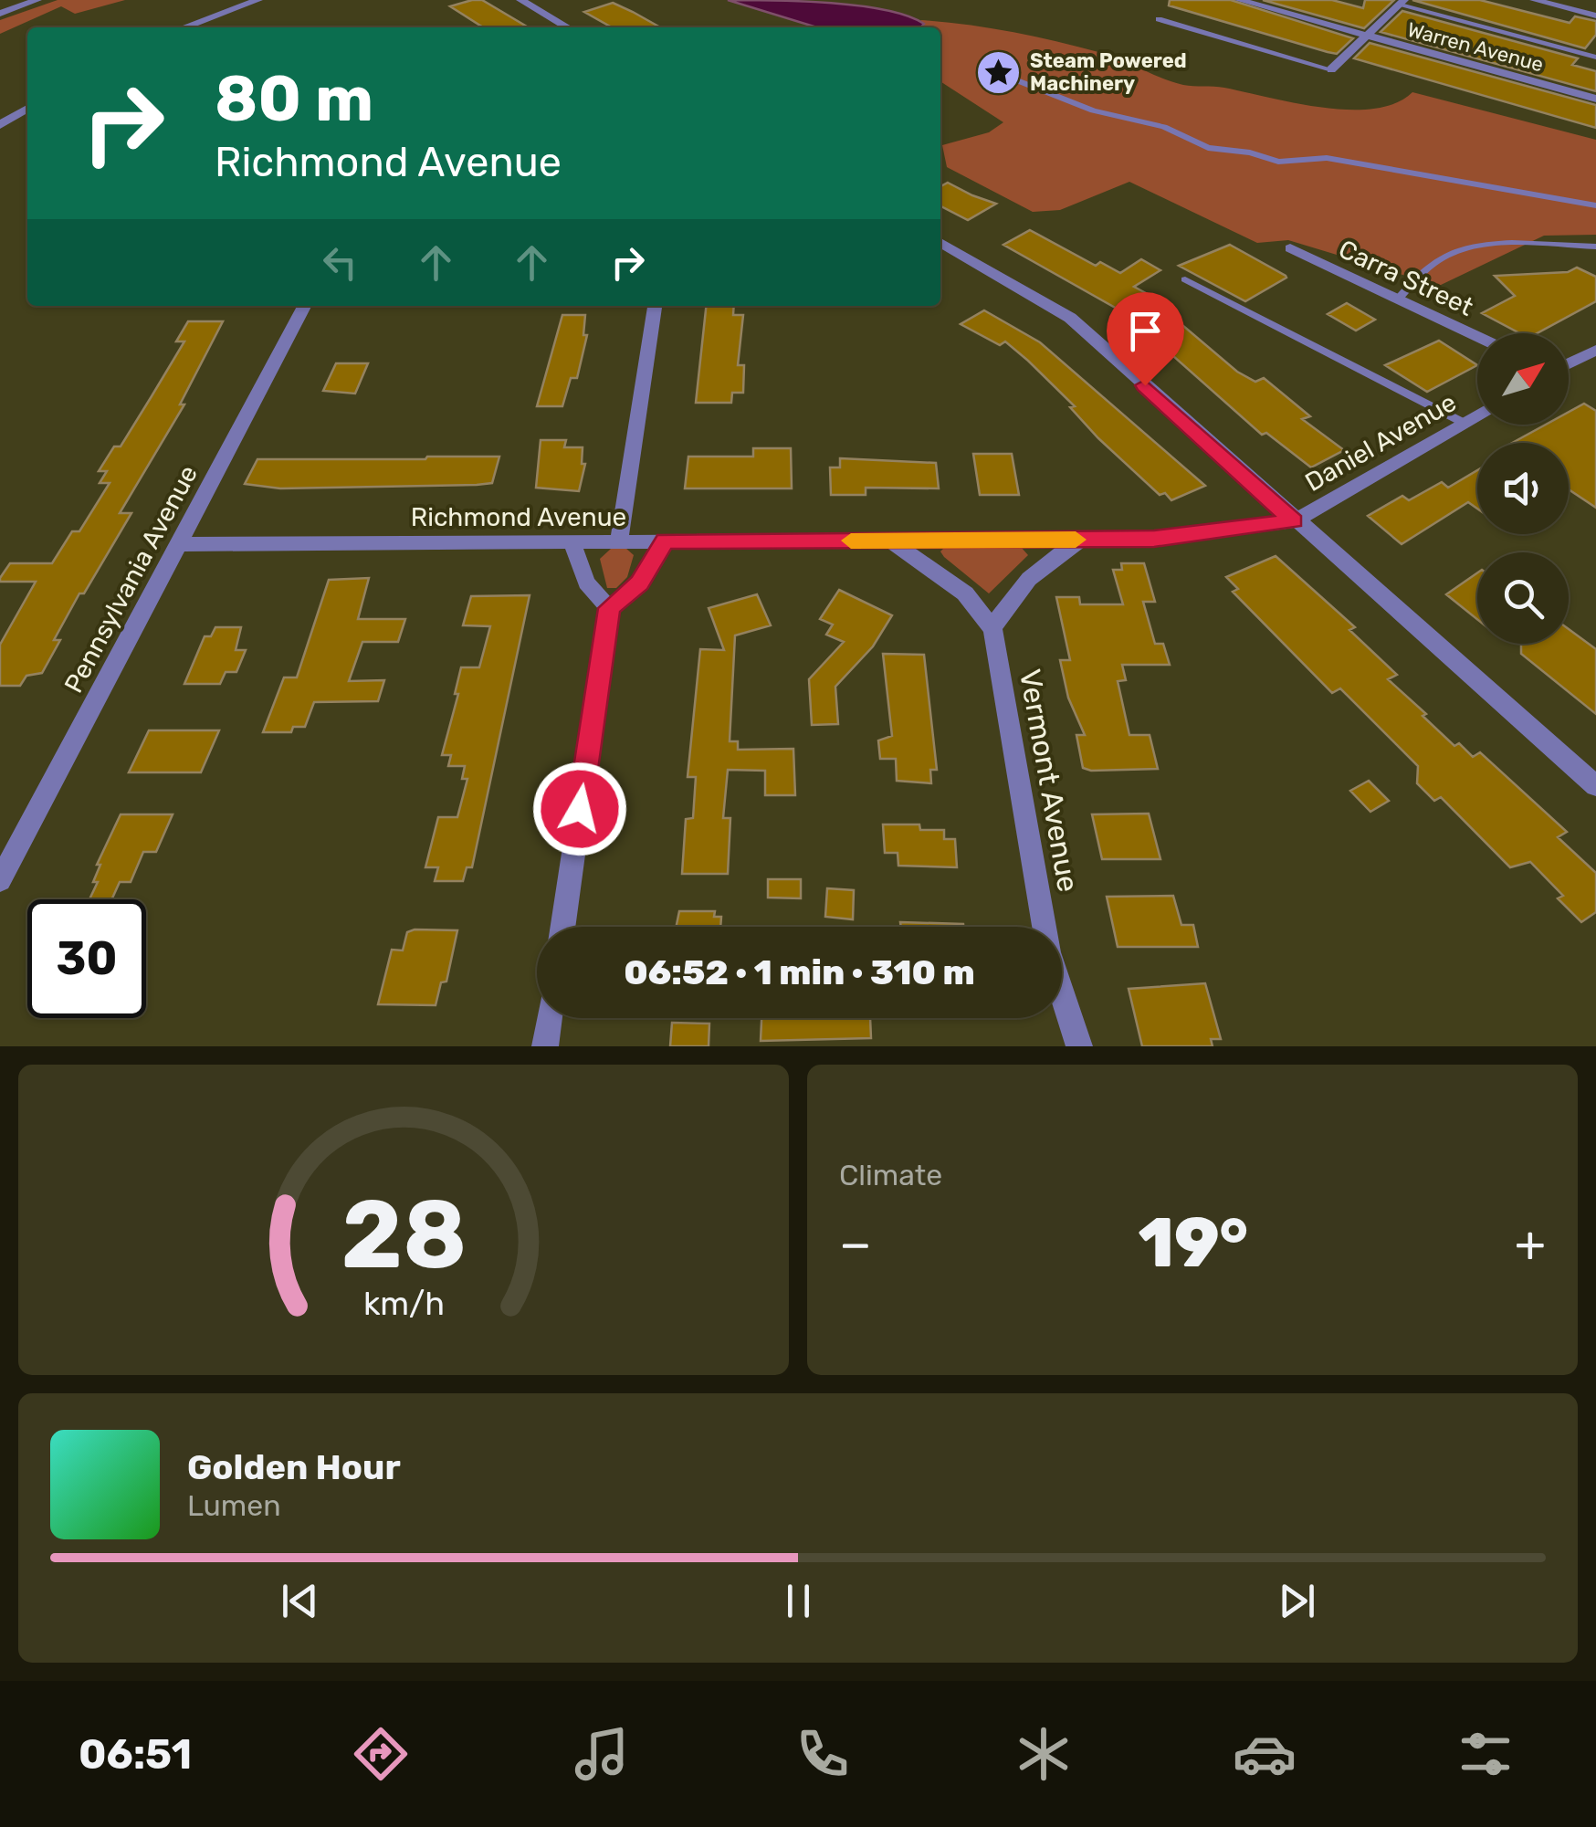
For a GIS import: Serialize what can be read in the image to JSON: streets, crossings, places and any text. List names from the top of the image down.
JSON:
{
  "streets": {
    "street": [
      "Warren Avenue",
      "Carra Street",
      "Daniel Avenue",
      "Richmond Avenue",
      "Pennsylvania Avenue",
      "Vermont Avenue"
    ]
  },
  "crossings": [
    ["Daniel Avenue", "Richmond Avenue"],
    ["Richmond Avenue", "Pennsylvania Avenue"],
    ["Richmond Avenue", "Vermont Avenue"]
  ],
  "places": {
    "place": ["Steam Powered Machinery"]
  },
  "north": "top right",
  "page": {
    "turn": ["80 m", "Richmond Avenue"],
    "limit": "30",
    "trip": "06:52 · 1 min · 310 m",
    "tile": "Climate",
    "heat": ["−", "19°", "+"],
    "song": ["Golden Hour", "Lumen"],
    "tabs": "06:51",
    "gauge": ["28", "km/h"]
  }
}
